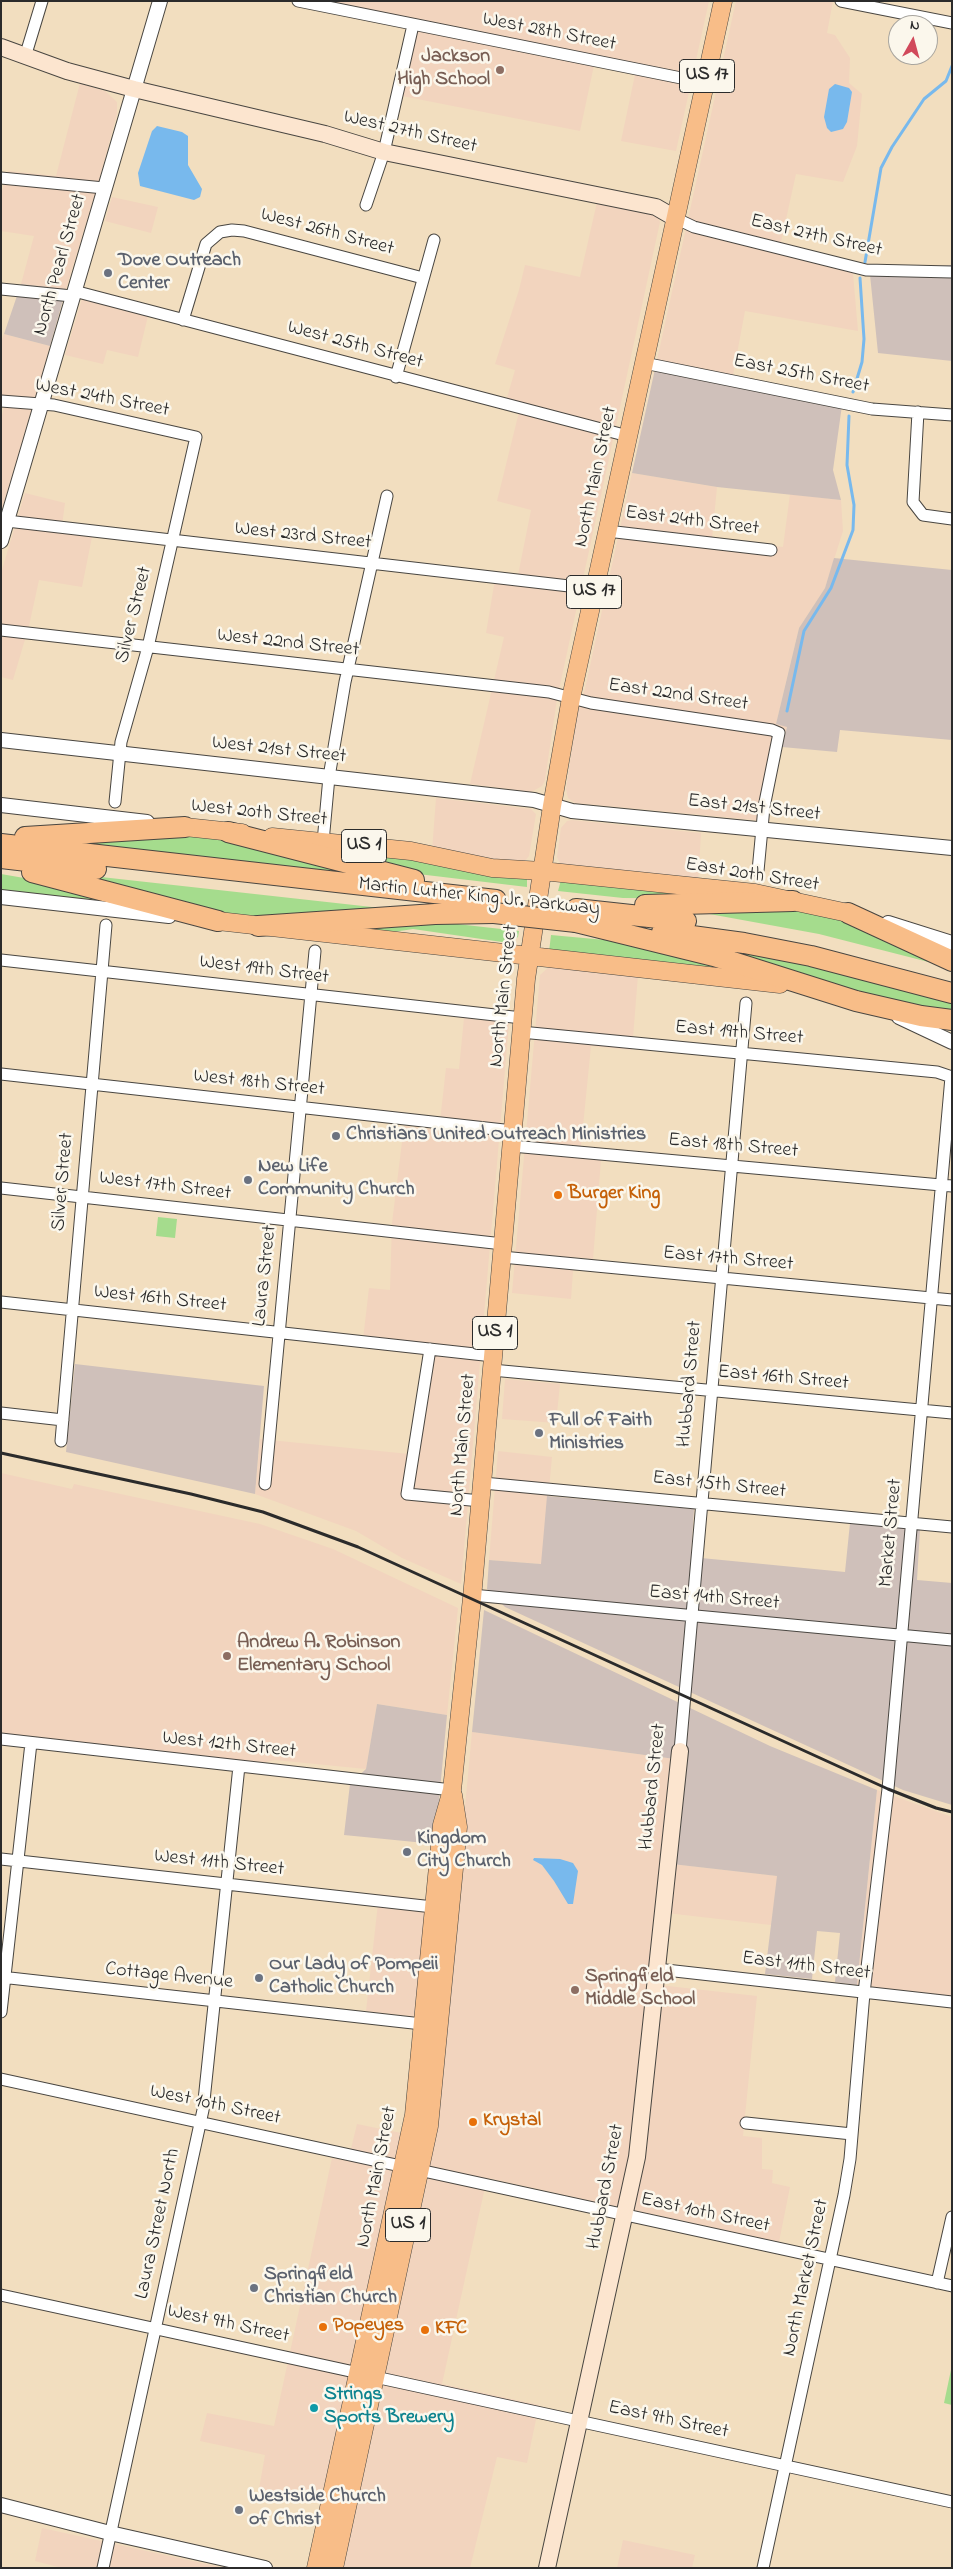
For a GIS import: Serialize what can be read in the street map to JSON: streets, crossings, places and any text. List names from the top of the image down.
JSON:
{
  "streets": {
    "highway": ["Martin Luther King Jr. Parkway"],
    "main road": [
      "US 17",
      "West 27th Street",
      "North Main Street",
      "West 20th Street",
      "US 1",
      "East 20th Street",
      "Hubbard Street"
    ],
    "street": [
      "West 28th Street",
      "West 26th Street",
      "East 27th Street",
      "North Pearl Street",
      "West 25th Street",
      "East 25th Street",
      "West 24th Street",
      "East 24th Street",
      "West 23rd Street",
      "Silver Street",
      "West 22nd Street",
      "East 22nd Street",
      "West 21st Street",
      "East 21st Street",
      "West 19th Street",
      "East 19th Street",
      "West 18th Street",
      "East 18th Street",
      "West 17th Street",
      "East 17th Street",
      "Laura Street",
      "West 16th Street",
      "East 16th Street",
      "East 15th Street",
      "Market Street",
      "East 14th Street",
      "West 12th Street",
      "West 11th Street",
      "East 11th Street",
      "Cottage Avenue",
      "West 10th Street",
      "East 10th Street",
      "Laura Street North",
      "North Market Street",
      "West 9th Street",
      "East 9th Street"
    ]
  },
  "crossings": [
    ["West 28th Street", "US 17"],
    ["US 17", "West 27th Street"],
    ["US 17", "East 27th Street"],
    ["US 17", "North Main Street"],
    ["West 27th Street", "East 27th Street"],
    ["West 27th Street", "North Pearl Street"],
    ["West 27th Street", "North Main Street"],
    ["West 26th Street", "West 25th Street"],
    ["East 27th Street", "North Main Street"],
    ["North Pearl Street", "West 25th Street"],
    ["North Pearl Street", "West 24th Street"],
    ["North Pearl Street", "West 23rd Street"],
    ["West 25th Street", "North Main Street"],
    ["East 25th Street", "North Main Street"],
    ["West 24th Street", "Silver Street"],
    ["North Main Street", "East 24th Street"],
    ["North Main Street", "West 23rd Street"],
    ["North Main Street", "West 22nd Street"],
    ["North Main Street", "East 22nd Street"],
    ["North Main Street", "West 21st Street"],
    ["North Main Street", "East 21st Street"],
    ["North Main Street", "West 20th Street"],
    ["North Main Street", "East 20th Street"],
    ["North Main Street", "West 19th Street"],
    ["North Main Street", "East 19th Street"],
    ["North Main Street", "West 18th Street"],
    ["North Main Street", "East 18th Street"],
    ["North Main Street", "West 17th Street"],
    ["North Main Street", "East 17th Street"],
    ["North Main Street", "West 16th Street"],
    ["North Main Street", "East 16th Street"],
    ["North Main Street", "East 15th Street"],
    ["North Main Street", "East 14th Street"],
    ["North Main Street", "West 12th Street"],
    ["North Main Street", "West 11th Street"],
    ["North Main Street", "Cottage Avenue"],
    ["North Main Street", "West 10th Street"],
    ["North Main Street", "East 10th Street"],
    ["North Main Street", "West 9th Street"],
    ["North Main Street", "East 9th Street"],
    ["West 23rd Street", "Silver Street"],
    ["Silver Street", "West 22nd Street"],
    ["Silver Street", "West 21st Street"],
    ["Silver Street", "West 19th Street"],
    ["Silver Street", "West 18th Street"],
    ["Silver Street", "West 17th Street"],
    ["Silver Street", "West 16th Street"],
    ["West 22nd Street", "East 22nd Street"],
    ["East 22nd Street", "East 21st Street"],
    ["West 21st Street", "East 21st Street"],
    ["West 20th Street", "East 20th Street"],
    ["West 19th Street", "East 19th Street"],
    ["West 19th Street", "Laura Street"],
    ["East 19th Street", "Hubbard Street"],
    ["East 19th Street", "Market Street"],
    ["West 18th Street", "East 18th Street"],
    ["West 18th Street", "Laura Street"],
    ["East 18th Street", "Hubbard Street"],
    ["East 18th Street", "Market Street"],
    ["West 17th Street", "East 17th Street"],
    ["West 17th Street", "Laura Street"],
    ["East 17th Street", "Hubbard Street"],
    ["East 17th Street", "Market Street"],
    ["Laura Street", "West 16th Street"],
    ["West 16th Street", "East 16th Street"],
    ["East 16th Street", "Hubbard Street"],
    ["East 16th Street", "Market Street"],
    ["Hubbard Street", "East 15th Street"],
    ["Hubbard Street", "East 14th Street"],
    ["Hubbard Street", "East 11th Street"],
    ["Hubbard Street", "East 10th Street"],
    ["Hubbard Street", "East 9th Street"],
    ["East 15th Street", "Market Street"],
    ["Market Street", "East 14th Street"],
    ["Market Street", "East 11th Street"],
    ["Market Street", "North Market Street"],
    ["West 12th Street", "Laura Street North"],
    ["West 11th Street", "Laura Street North"],
    ["East 11th Street", "North Market Street"],
    ["Cottage Avenue", "Laura Street North"],
    ["West 10th Street", "East 10th Street"],
    ["West 10th Street", "Laura Street North"],
    ["East 10th Street", "North Market Street"],
    ["Laura Street North", "West 9th Street"],
    ["North Market Street", "East 9th Street"],
    ["West 9th Street", "East 9th Street"]
  ],
  "places": [
    "Jackson High School",
    "Dove Outreach Center",
    "Christians United Outreach Ministries",
    "New Life Community Church",
    "Burger King",
    "Full of Faith Ministries",
    "Andrew A. Robinson Elementary School",
    "Kingdom City Church",
    "Our Lady of Pompeii Catholic Church",
    "Springfield Middle School",
    "Krystal",
    "Springfield Christian Church",
    "Popeyes",
    "KFC",
    "Strings Sports Brewery",
    "Westside Church of Christ"
  ],
  "north": "top"
}
